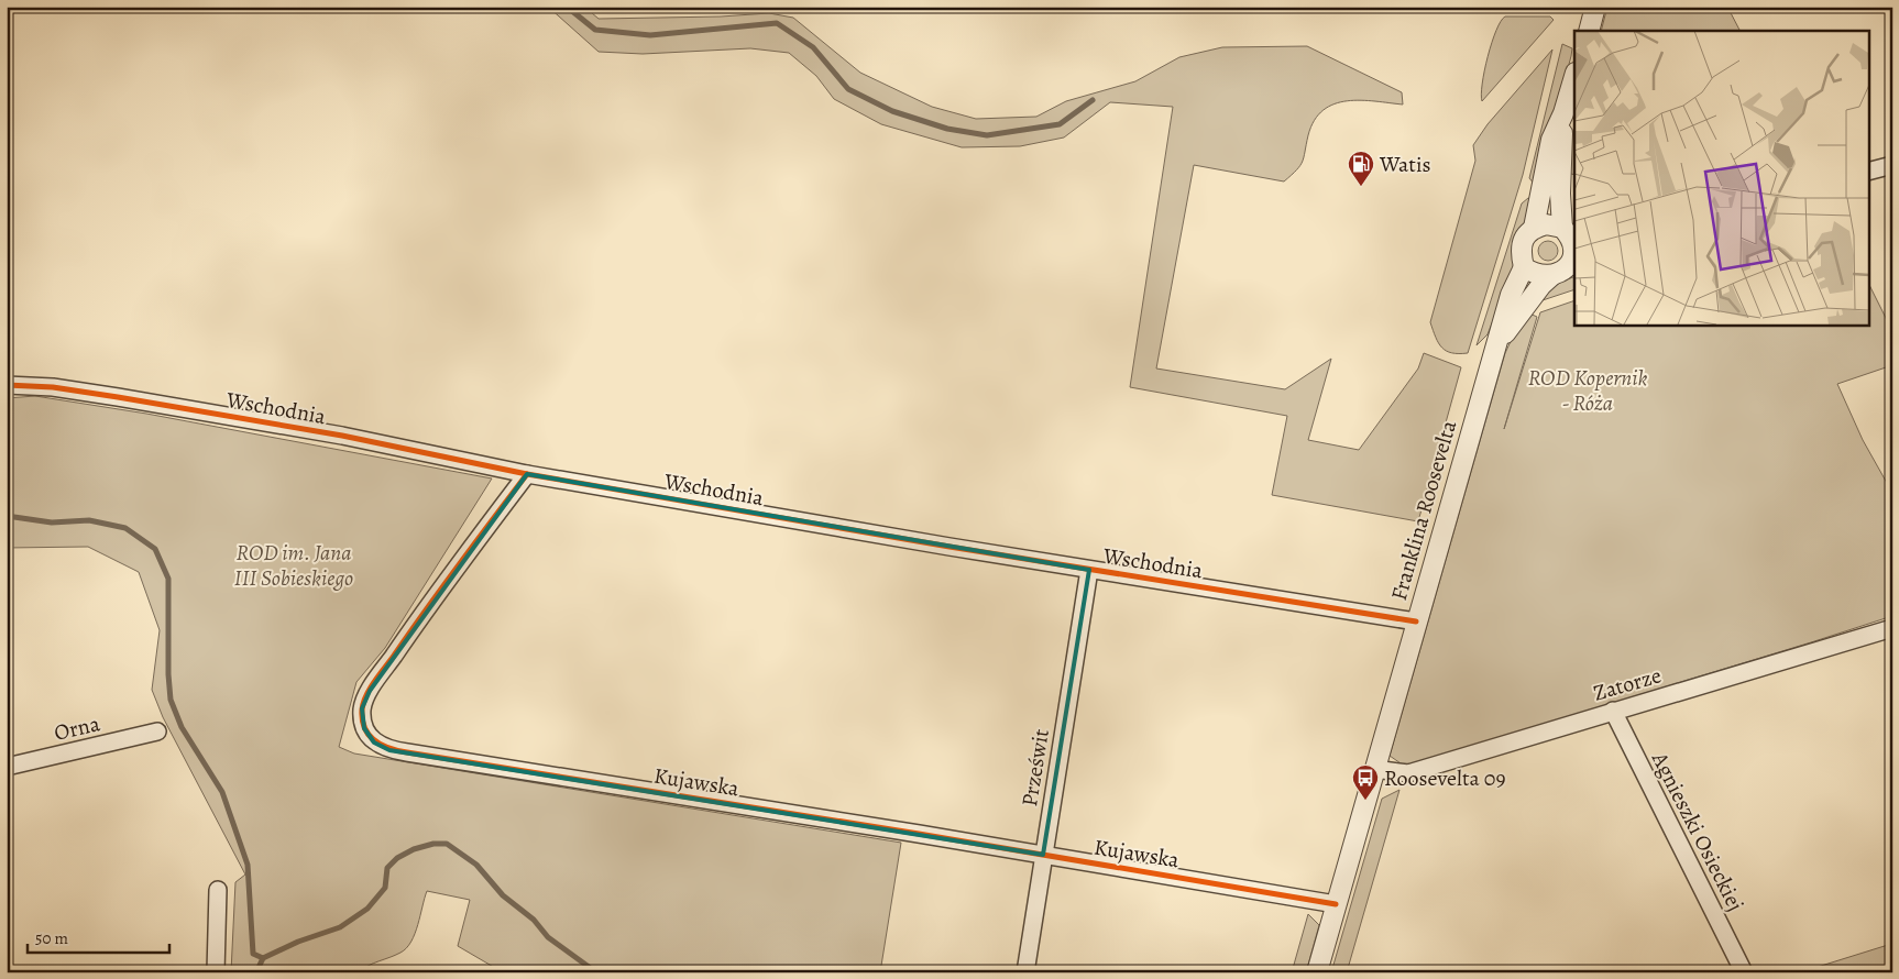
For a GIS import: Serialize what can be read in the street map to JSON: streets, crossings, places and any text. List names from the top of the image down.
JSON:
{
  "streets": {
    "street": [
      "Wschodnia",
      "Franklina Roosevelta",
      "Zatorze",
      "Orna",
      "Prześwit",
      "Kujawska",
      "Agnieszki Osieckiej"
    ]
  },
  "crossings": [
    ["Wschodnia", "Franklina Roosevelta"],
    ["Wschodnia", "Prześwit"],
    ["Wschodnia", "Kujawska"],
    ["Franklina Roosevelta", "Zatorze"],
    ["Franklina Roosevelta", "Kujawska"],
    ["Zatorze", "Agnieszki Osieckiej"],
    ["Prześwit", "Kujawska"]
  ],
  "parks": ["ROD Kopernik - Róża", "ROD im. Jana III Sobieskiego"],
  "places": {
    "fuel station": ["Watis"],
    "bus stop": ["Roosevelta 09"]
  },
  "scale_bar": "50 m"
}
